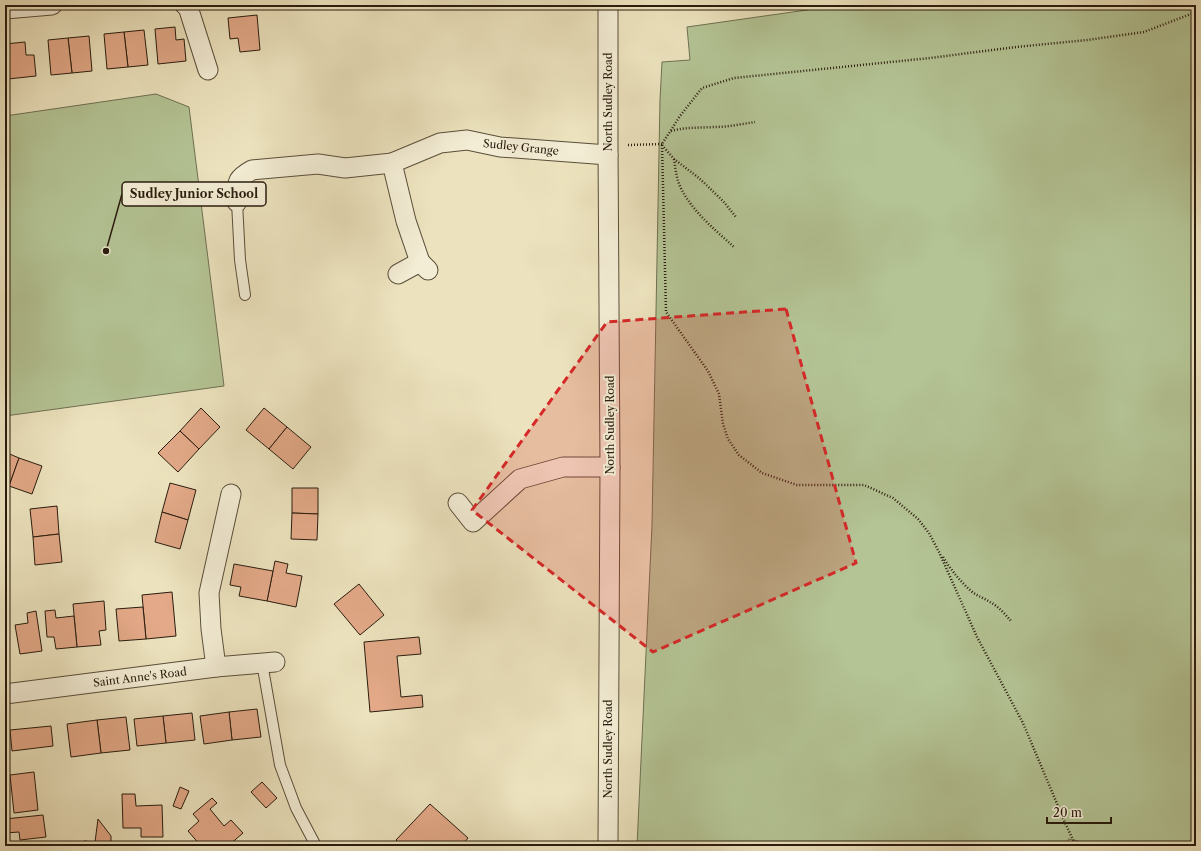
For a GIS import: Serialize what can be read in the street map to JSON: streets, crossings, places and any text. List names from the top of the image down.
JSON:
{
  "streets": {
    "street": ["North Sudley Road", "Sudley Grange", "Saint Anne's Road"]
  },
  "crossings": [
    ["North Sudley Road", "Sudley Grange"]
  ],
  "places": ["Sudley Junior School"],
  "scale_bar": "20 m"
}
